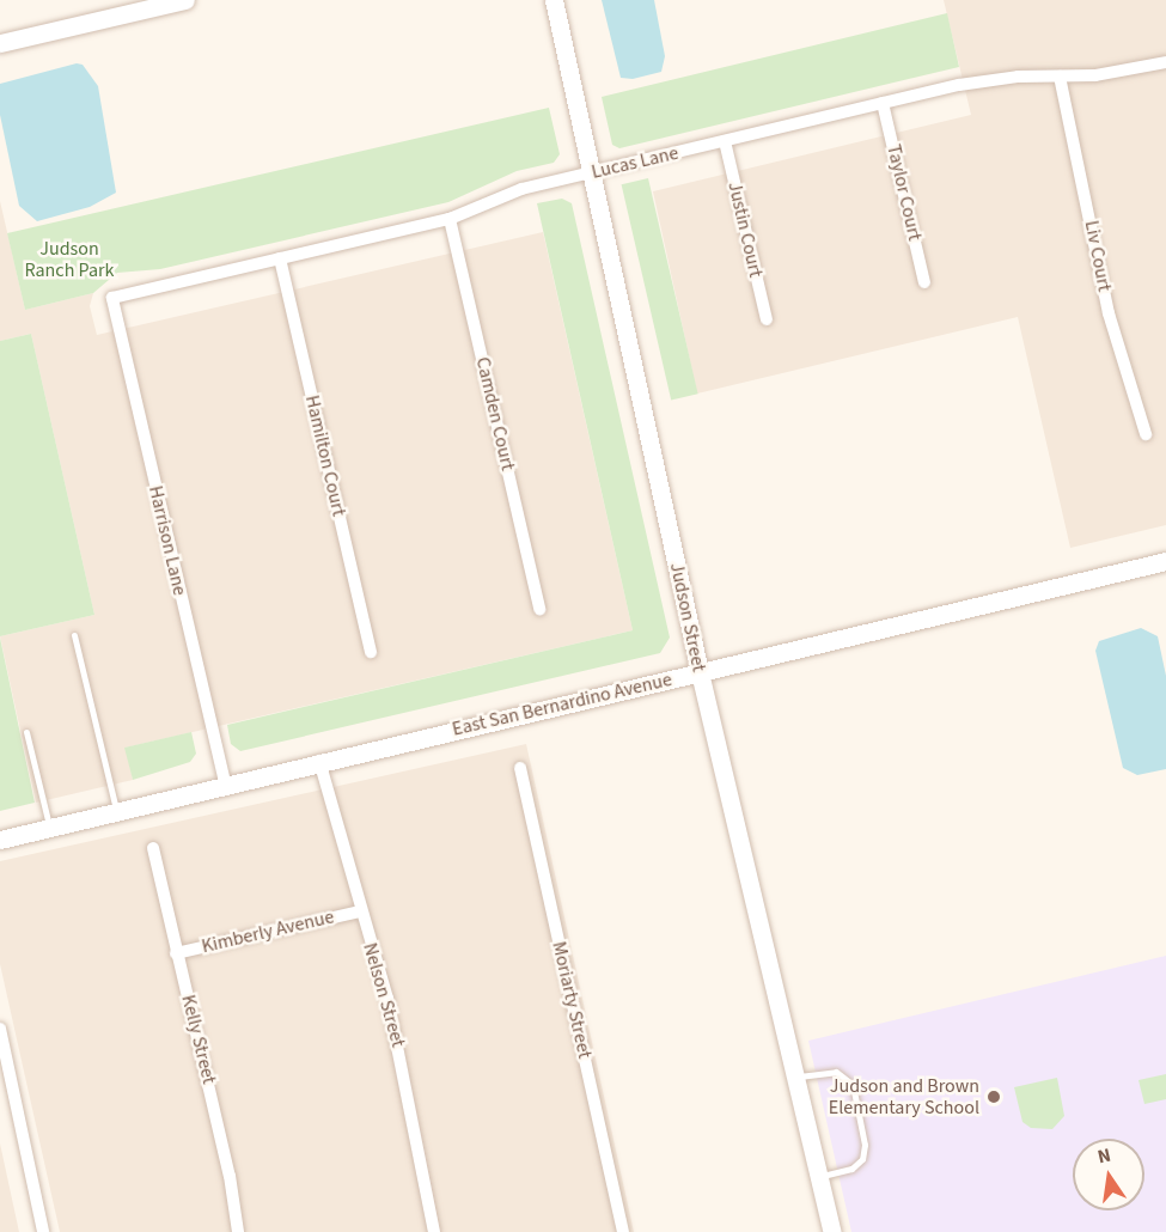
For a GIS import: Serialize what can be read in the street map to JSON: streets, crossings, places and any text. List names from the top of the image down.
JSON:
{
  "streets": {
    "street": [
      "Lucas Lane",
      "Taylor Court",
      "Justin Court",
      "Liv Court",
      "Camden Court",
      "Hamilton Court",
      "Harrison Lane",
      "Judson Street",
      "East San Bernardino Avenue",
      "Kimberly Avenue",
      "Nelson Street",
      "Moriarty Street",
      "Kelly Street"
    ]
  },
  "crossings": [
    ["Lucas Lane", "Taylor Court"],
    ["Lucas Lane", "Justin Court"],
    ["Lucas Lane", "Liv Court"],
    ["Lucas Lane", "Camden Court"],
    ["Lucas Lane", "Hamilton Court"],
    ["Lucas Lane", "Harrison Lane"],
    ["Lucas Lane", "Judson Street"],
    ["Harrison Lane", "East San Bernardino Avenue"],
    ["Judson Street", "East San Bernardino Avenue"],
    ["East San Bernardino Avenue", "Nelson Street"],
    ["Kimberly Avenue", "Nelson Street"],
    ["Kimberly Avenue", "Kelly Street"]
  ],
  "parks": ["Judson Ranch Park"],
  "places": ["Judson and Brown Elementary School"],
  "north": "top"
}
